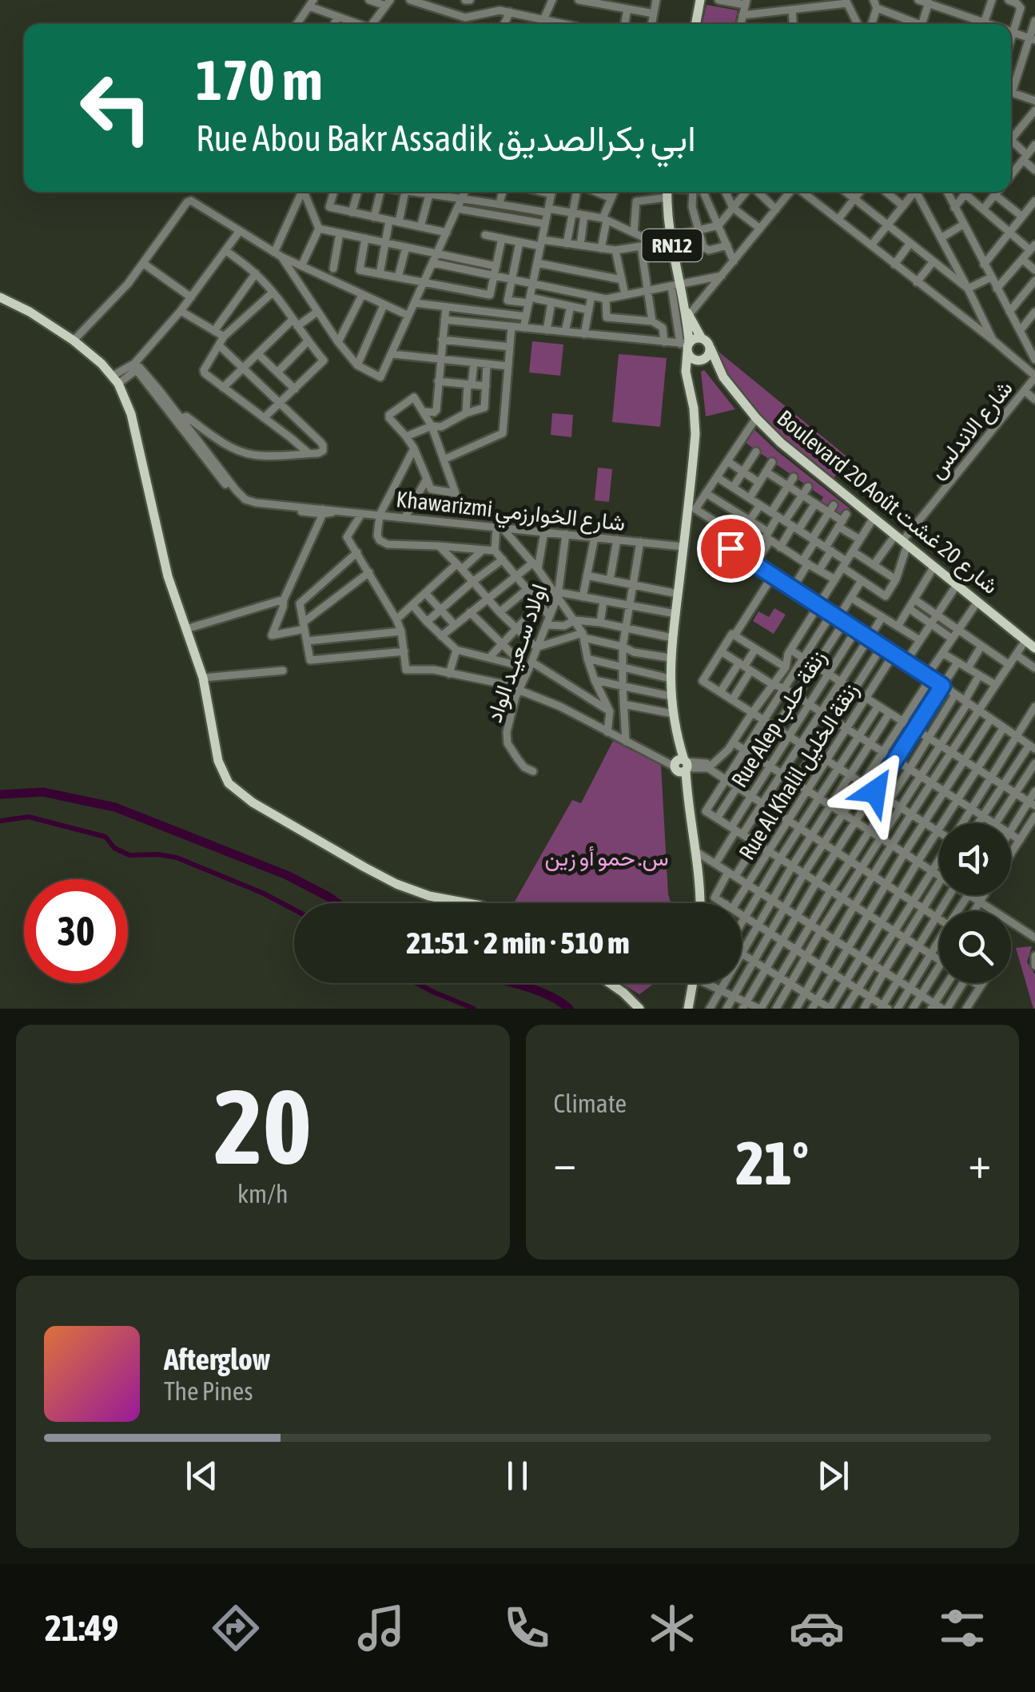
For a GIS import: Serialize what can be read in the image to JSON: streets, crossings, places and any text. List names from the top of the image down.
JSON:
{
  "streets": {
    "main road": ["RN12", "Boulevard 20 Août شارع 20 غشت"],
    "street": [
      "شارع الاندلس",
      "Khawarizmi شارع الخوارزمي",
      "اولاد سـعيـد الواد",
      "Rue Alep زنقة حلب",
      "Rue Al Khalil زنقة الخليل"
    ]
  },
  "crossings": [
    ["RN12", "Khawarizmi شارع الخوارزمي"],
    ["شارع الاندلس", "Boulevard 20 Août شارع 20 غشت"],
    ["Khawarizmi شارع الخوارزمي", "اولاد سـعيـد الواد"]
  ],
  "parks": ["س. حمو أو زين"],
  "page": {
    "turn": ["170 m", "Rue Abou Bakr Assadik ابي بكرالصديق"],
    "limit": "30",
    "trip": "21:51 · 2 min · 510 m",
    "tile": [
      ["20", "km/h"],
      "Climate"
    ],
    "heat": ["−", "21°", "+"],
    "song": ["Afterglow", "The Pines"],
    "tabs": "21:49"
  }
}
